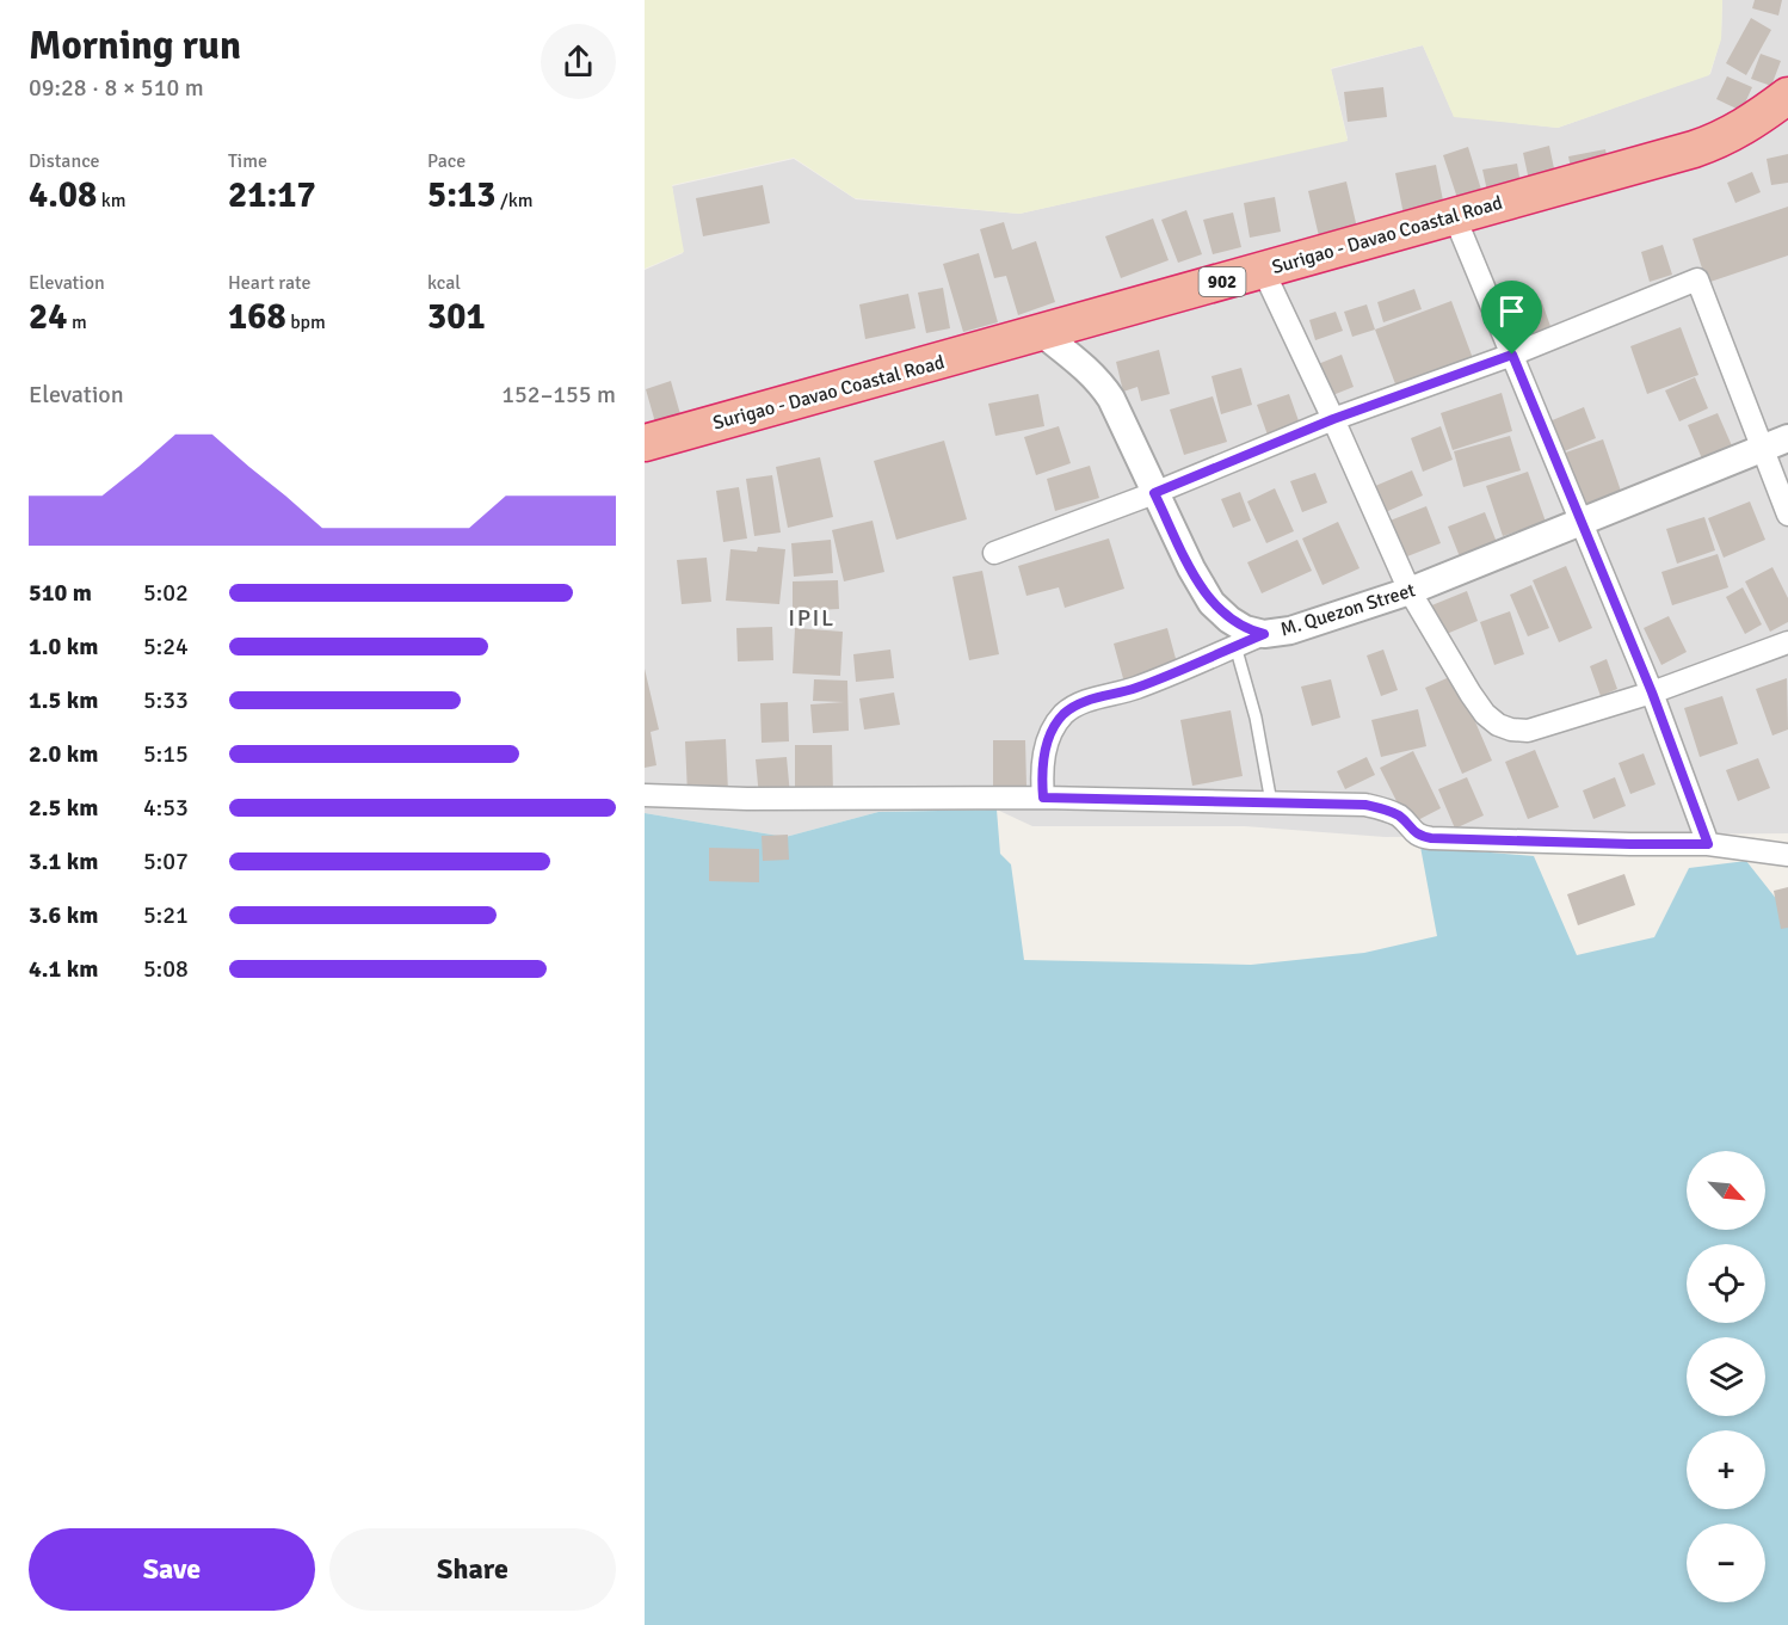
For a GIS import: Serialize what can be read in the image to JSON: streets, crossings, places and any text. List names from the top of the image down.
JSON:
{
  "streets": {
    "highway": ["Surigao - Davao Coastal Road", "902"],
    "street": ["M. Quezon Street"]
  },
  "crossings": [
    ["Surigao - Davao Coastal Road", "M. Quezon Street"]
  ],
  "districts": ["IPIL"],
  "north": "bottom right",
  "page": {
    "heading": ["Morning run", "09:28 · 8 × 510 m"],
    "stats": [
      ["Distance", "4.08 km"],
      ["Time", "21:17"],
      ["Pace", "5:13 /km"],
      ["Elevation", "24 m"],
      ["Heart rate", "168 bpm"],
      ["kcal", "301"]
    ],
    "chart": ["Elevation", "152–155 m"],
    "list": [
      {
        "name": "510 m",
        "note": "5:02"
      },
      {
        "name": "1.0 km",
        "note": "5:24"
      },
      {
        "name": "1.5 km",
        "note": "5:33"
      },
      {
        "name": "2.0 km",
        "note": "5:15"
      },
      {
        "name": "2.5 km",
        "note": "4:53"
      },
      {
        "name": "3.1 km",
        "note": "5:07"
      },
      {
        "name": "3.6 km",
        "note": "5:21"
      },
      {
        "name": "4.1 km",
        "note": "5:08"
      }
    ],
    "map_buttons": ["+", "−"],
    "buttons": ["Save", "Share"]
  }
}
